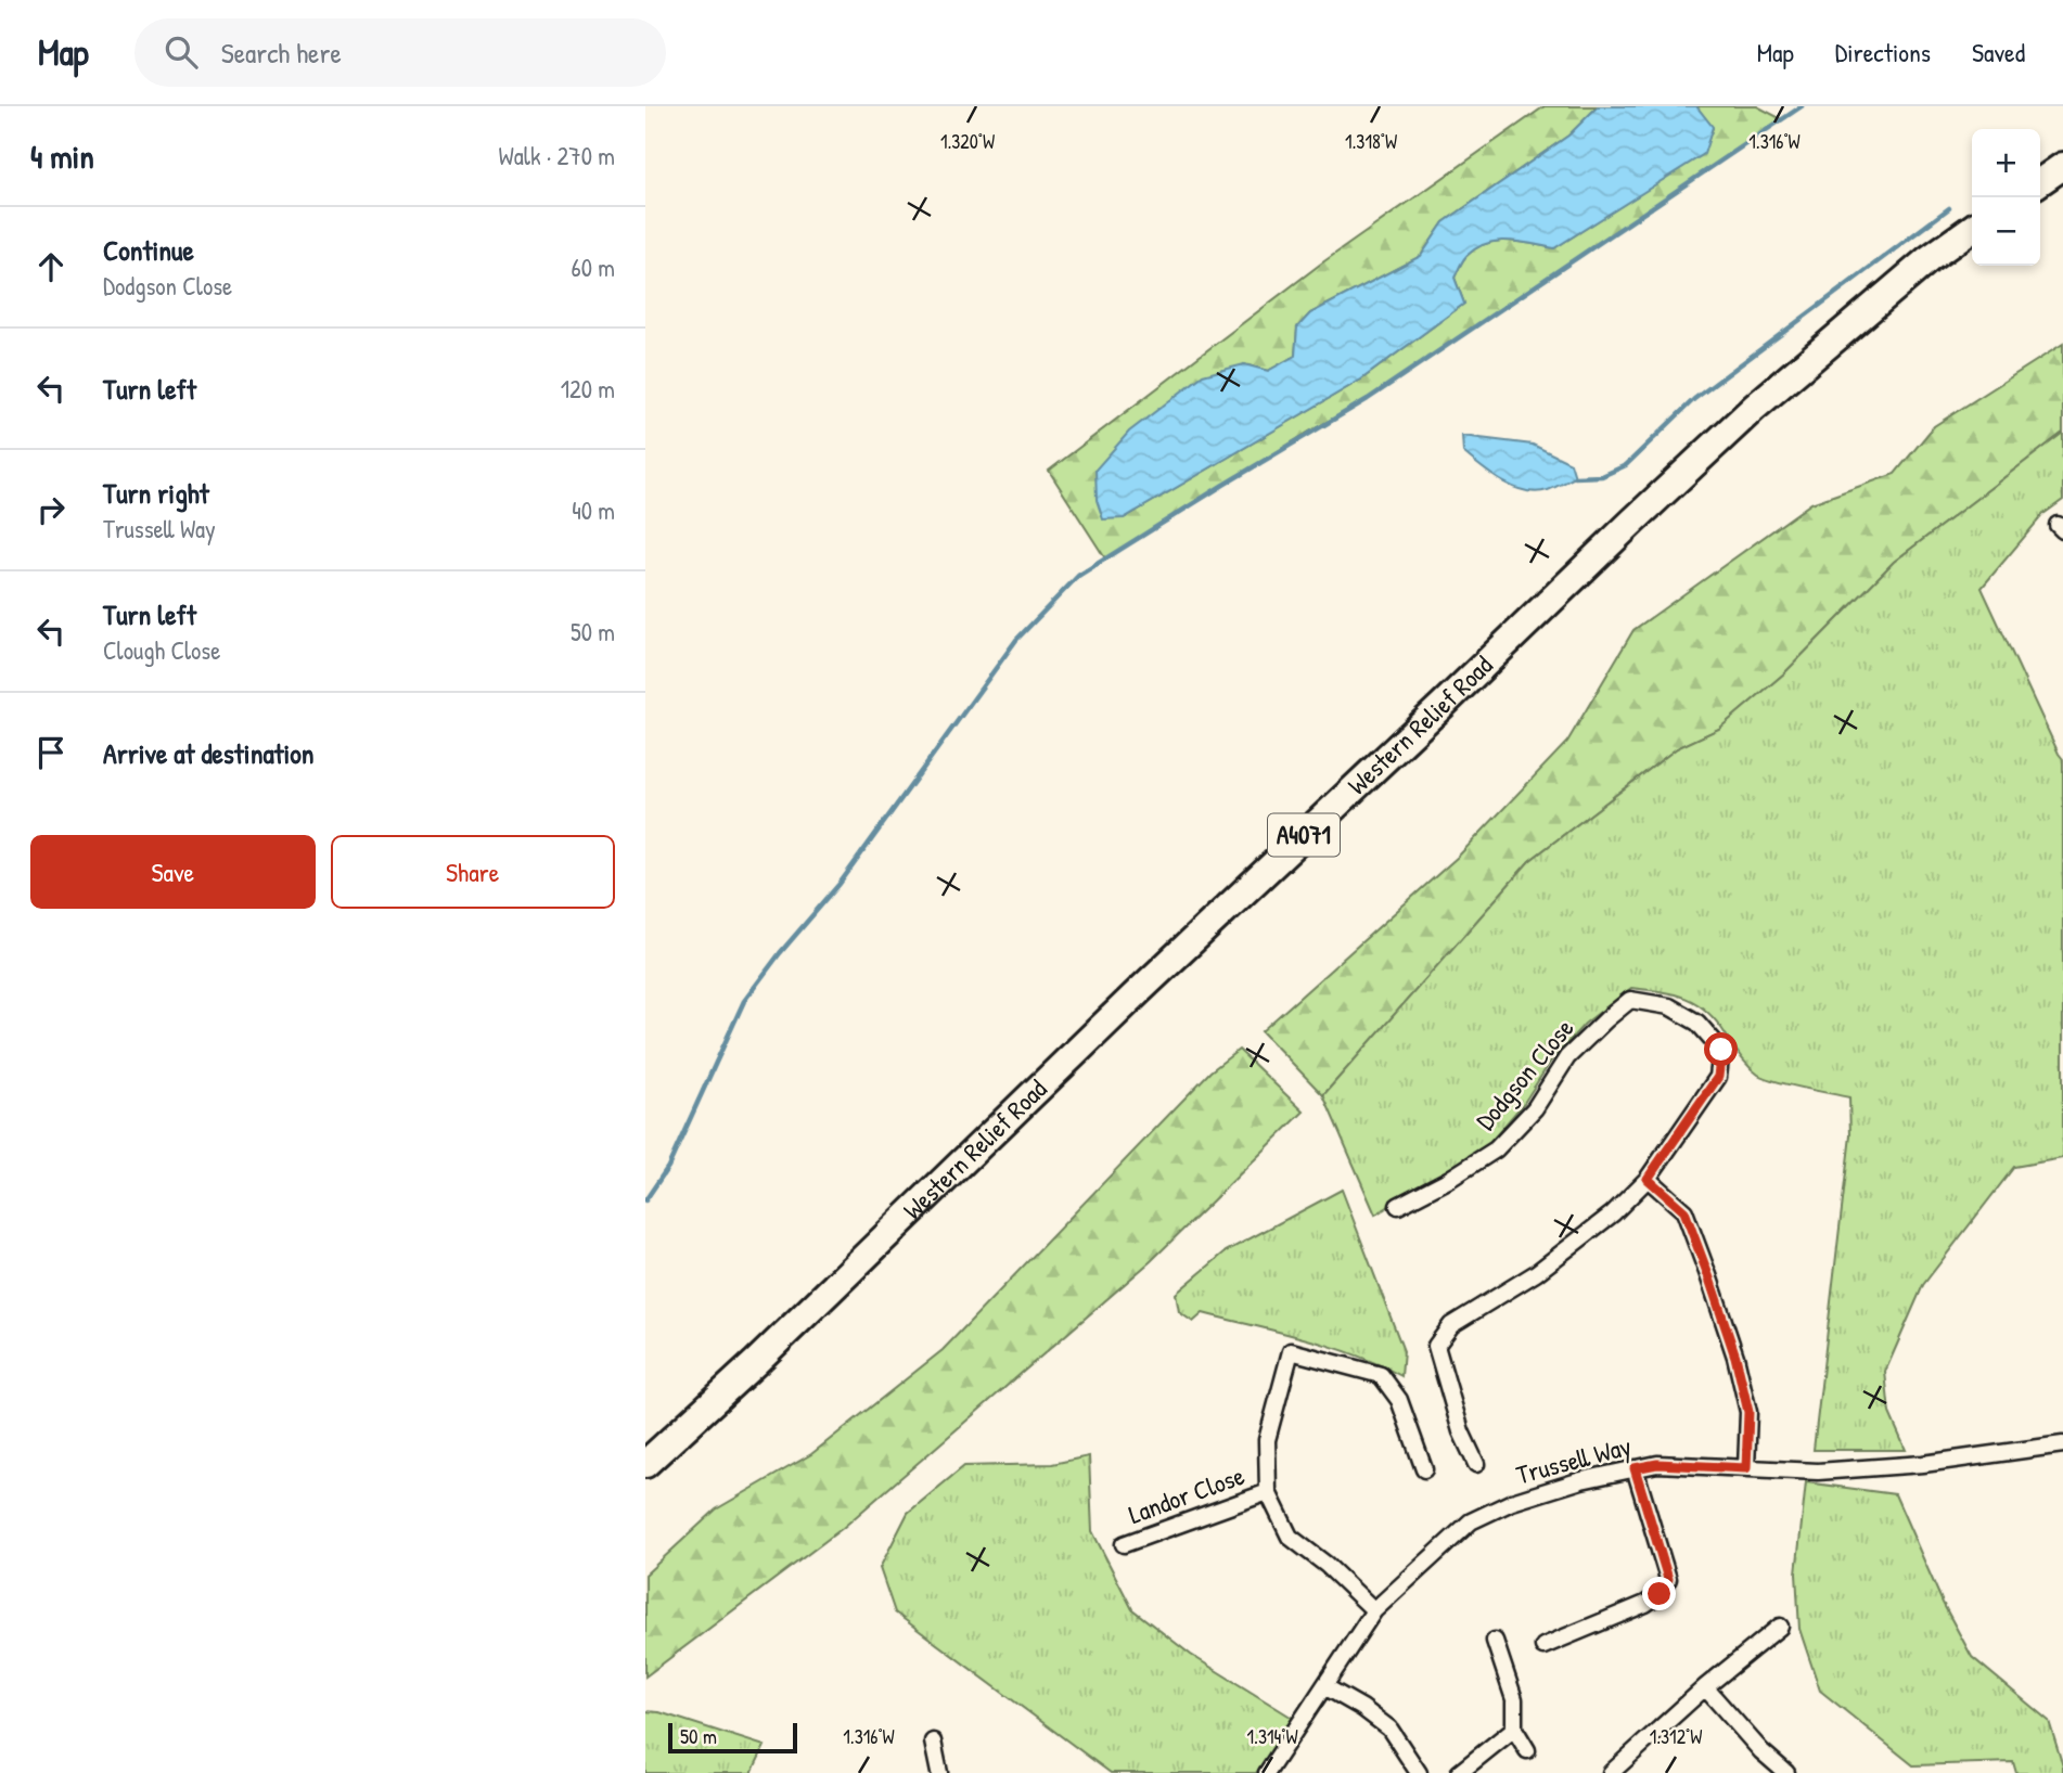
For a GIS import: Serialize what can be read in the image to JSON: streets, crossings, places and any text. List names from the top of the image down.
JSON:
{
  "streets": {
    "highway": ["Western Relief Road", "A4071"],
    "street": ["Dodgson Close", "Trussell Way", "Landor Close"]
  },
  "scale_bar": "50 m",
  "page": {
    "header": "Map",
    "search": "Search here",
    "nav": ["Map", "Directions", "Saved"],
    "heading": ["4 min", "Walk · 270 m"],
    "map_buttons": ["+", "−"],
    "list": [
      ["Continue", "Dodgson Close", "60 m"],
      ["Turn left", "120 m"],
      ["Turn right", "Trussell Way", "40 m"],
      ["Turn left", "Clough Close", "50 m"],
      "Arrive at destination"
    ],
    "buttons": ["Save", "Share"],
    "scale": "50 m"
  },
  "coordinates": [
    "1.320°W",
    "1.318°W",
    "1.316°W",
    "1.314°W",
    "1.312°W"
  ]
}
